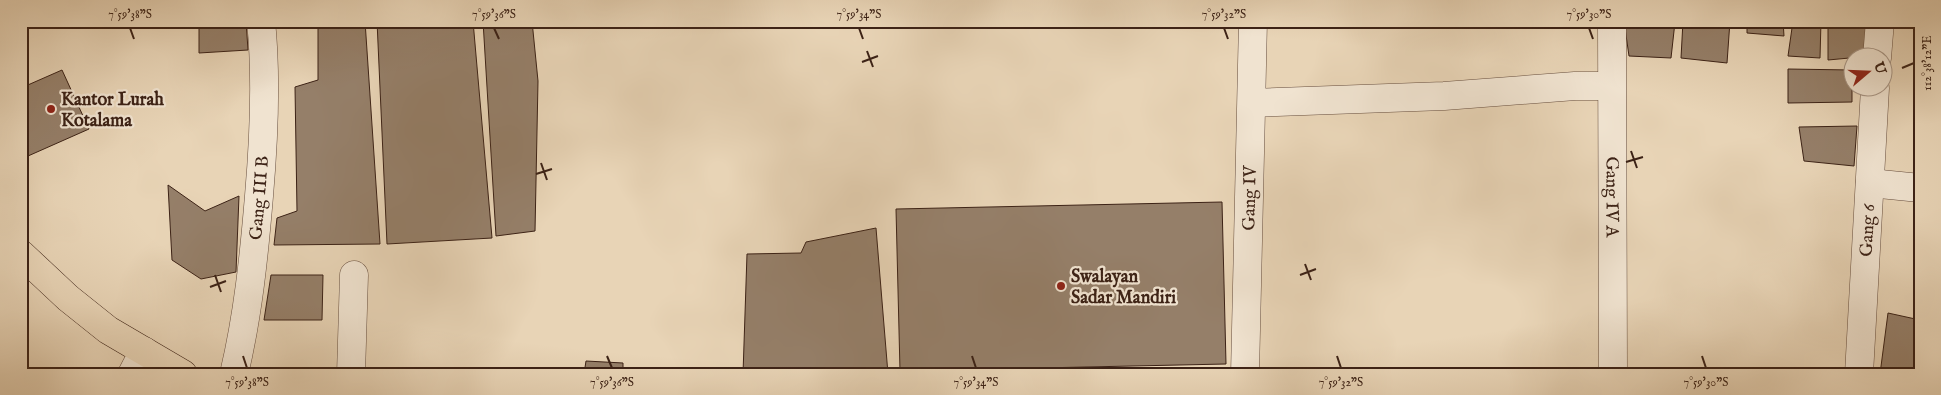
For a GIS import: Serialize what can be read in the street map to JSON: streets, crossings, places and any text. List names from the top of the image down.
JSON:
{
  "streets": {
    "street": [
      "Gang IV A",
      "Gang III B",
      "Gang IV",
      "Gang 6"
    ]
  },
  "places": ["Kantor Lurah Kotalama", "Swalayan Sadar Mandiri"],
  "north": "right",
  "coordinates": [
    "7°59'38\"S",
    "7°59'36\"S",
    "7°59'34\"S",
    "7°59'32\"S",
    "7°59'30\"S",
    "112°38'12\"E"
  ]
}
